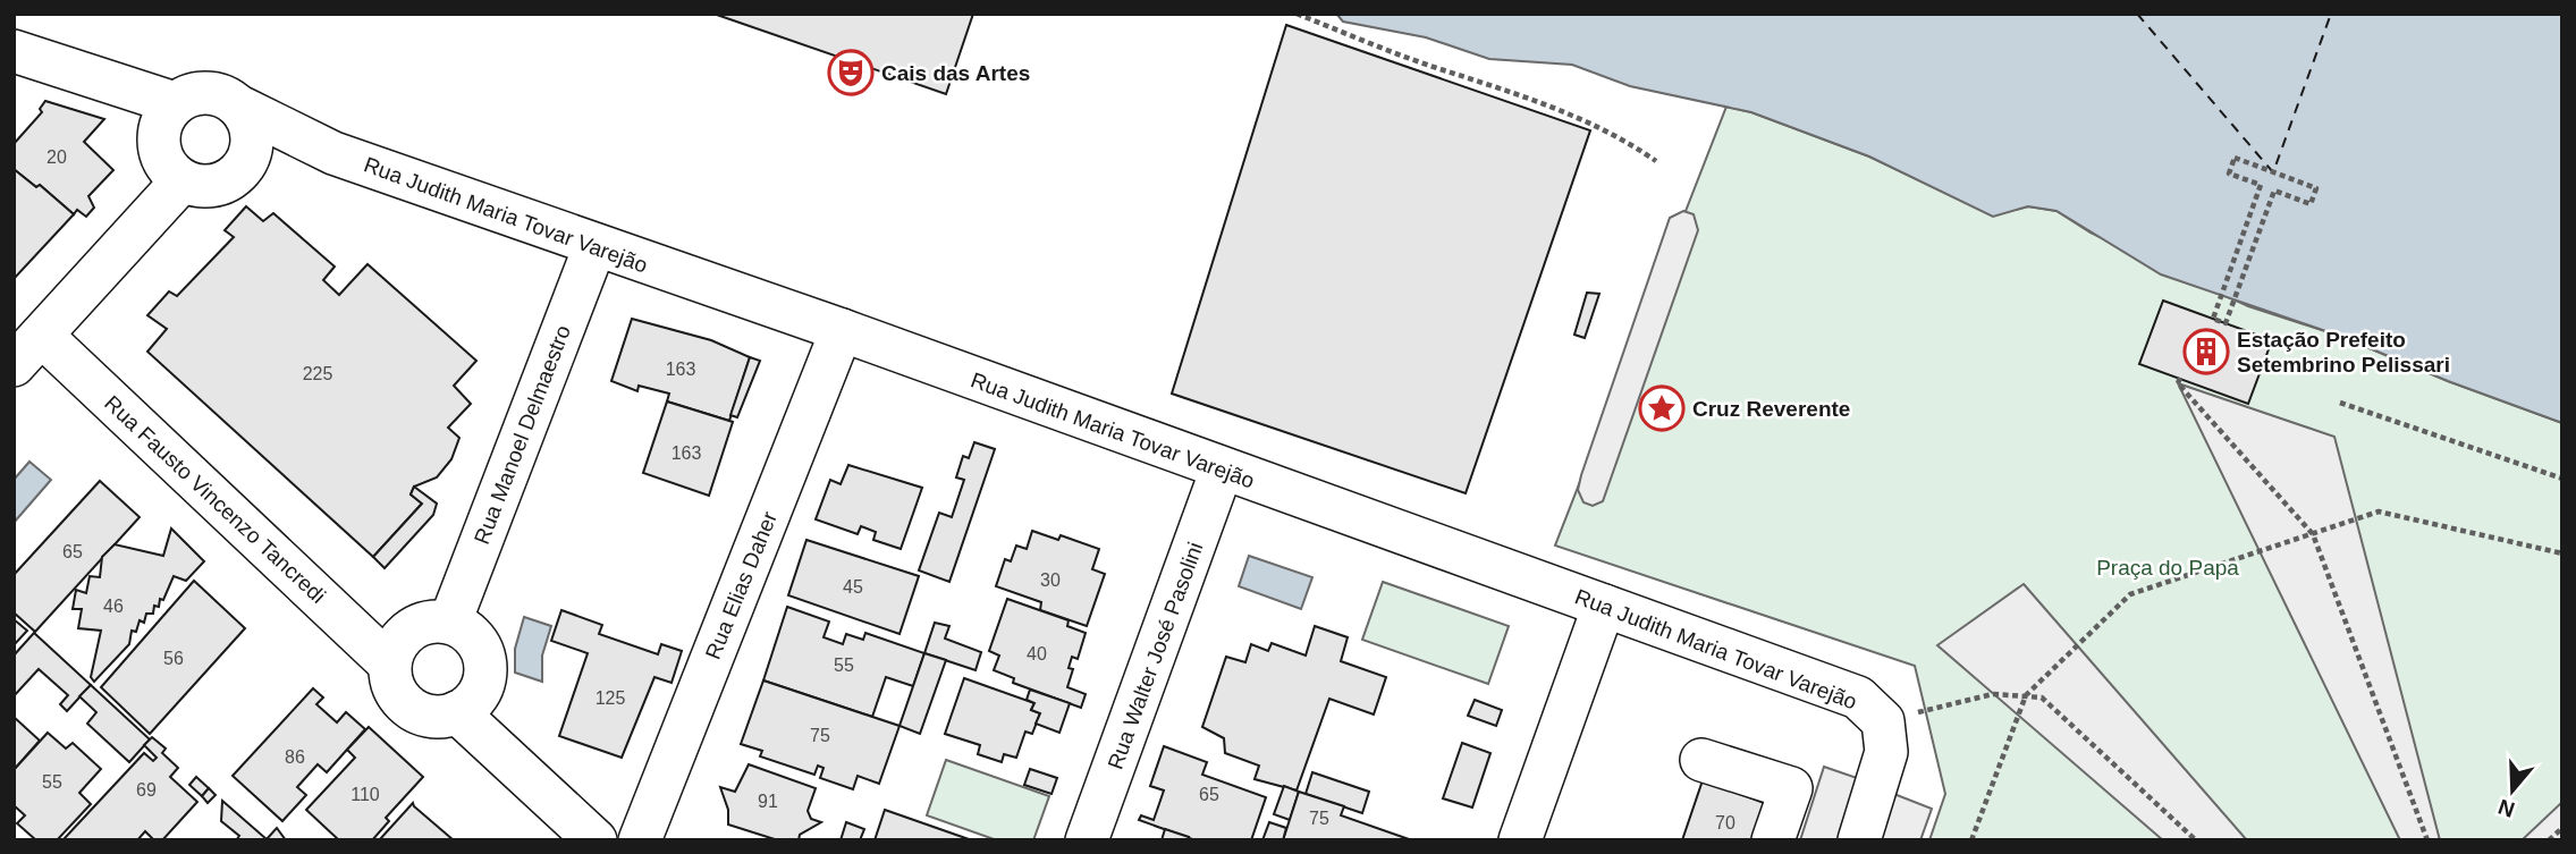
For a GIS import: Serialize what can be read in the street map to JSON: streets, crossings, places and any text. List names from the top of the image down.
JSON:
{
  "streets": {
    "street": [
      "Rua Judith Maria Tovar Varejão",
      "Rua Manoel Delmaestro",
      "Rua Fausto Vincenzo Tancredi",
      "Rua Elias Daher",
      "Rua Walter José Pasolini"
    ]
  },
  "crossings": [
    ["Rua Judith Maria Tovar Varejão", "Rua Manoel Delmaestro"],
    ["Rua Judith Maria Tovar Varejão", "Rua Elias Daher"],
    ["Rua Judith Maria Tovar Varejão", "Rua Walter José Pasolini"],
    ["Rua Manoel Delmaestro", "Rua Fausto Vincenzo Tancredi"]
  ],
  "parks": ["Praça do Papa"],
  "places": {
    "theatre": ["Cais das Artes"],
    "building": ["Estação Prefeito Setembrino Pelissari"],
    "place": ["Cruz Reverente"]
  },
  "house_numbers": [
    "20",
    "163",
    "225",
    "163",
    "65",
    "30",
    "45",
    "46",
    "40",
    "56",
    "55",
    "125",
    "75",
    "86",
    "55",
    "69",
    "110",
    "65",
    "91",
    "75",
    "70"
  ],
  "north": "bottom"
}
